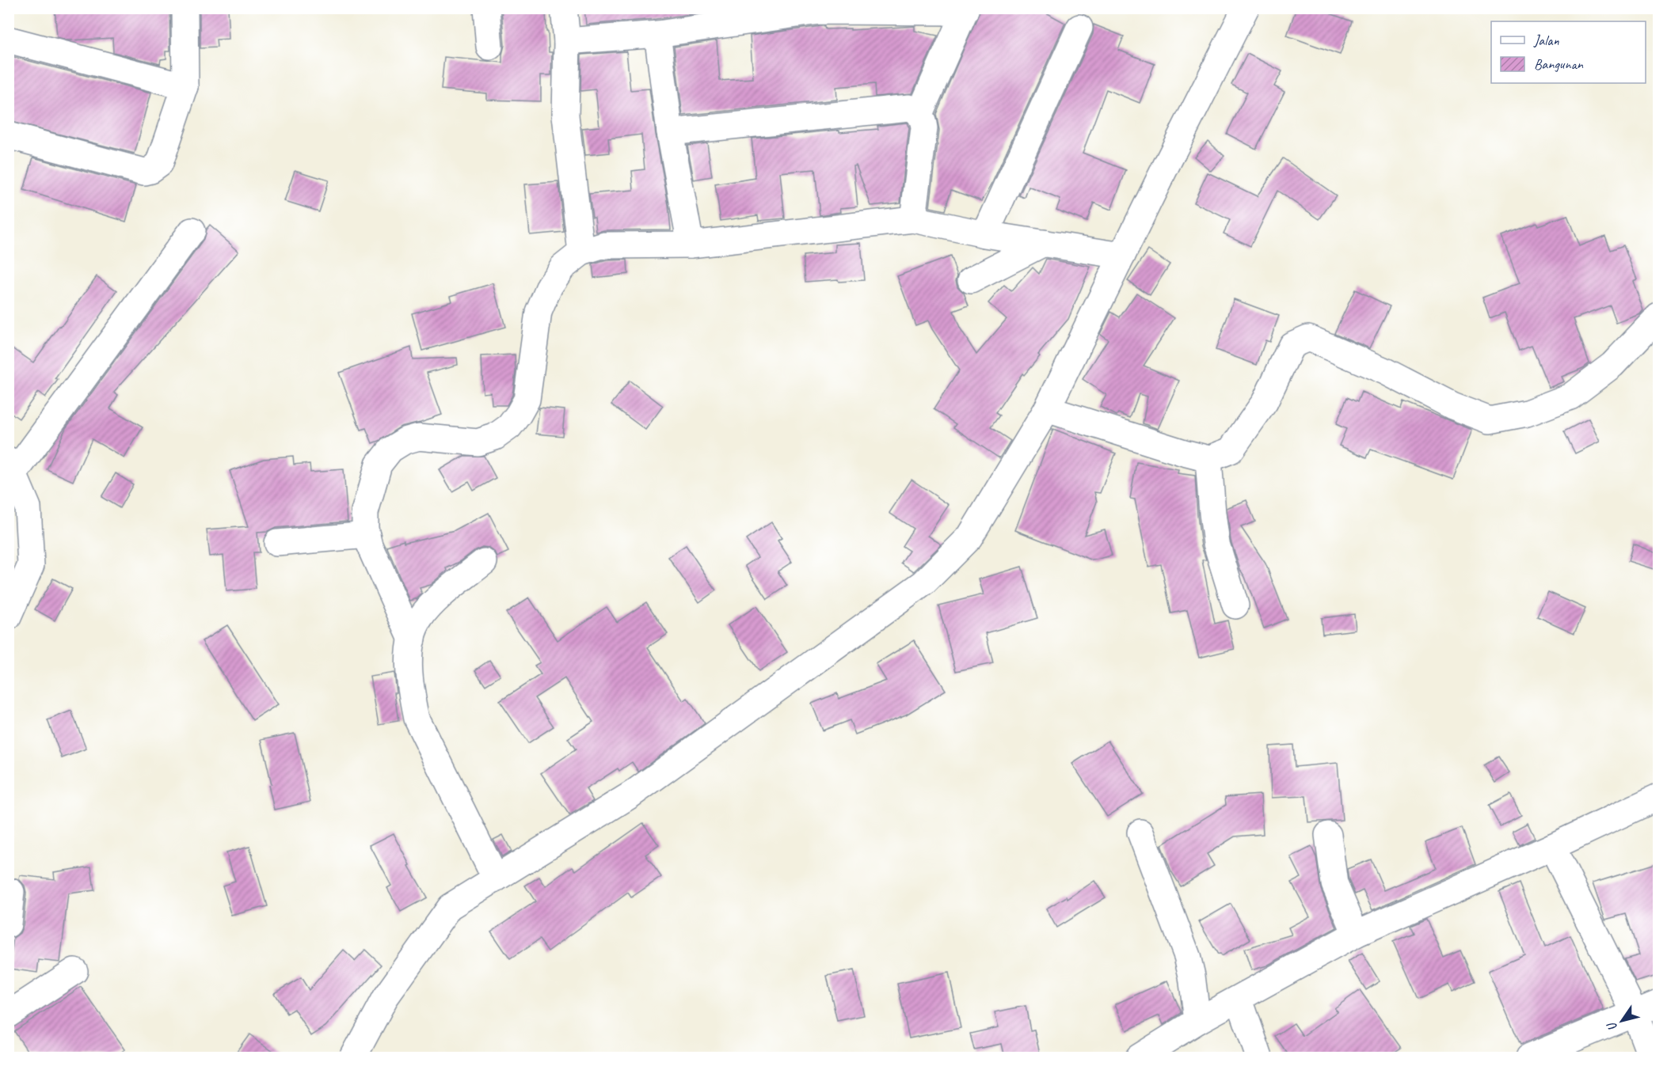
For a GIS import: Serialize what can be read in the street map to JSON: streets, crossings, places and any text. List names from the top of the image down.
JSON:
{
  "legend": ["Jalan", "Bangunan"],
  "north": "bottom left"
}
